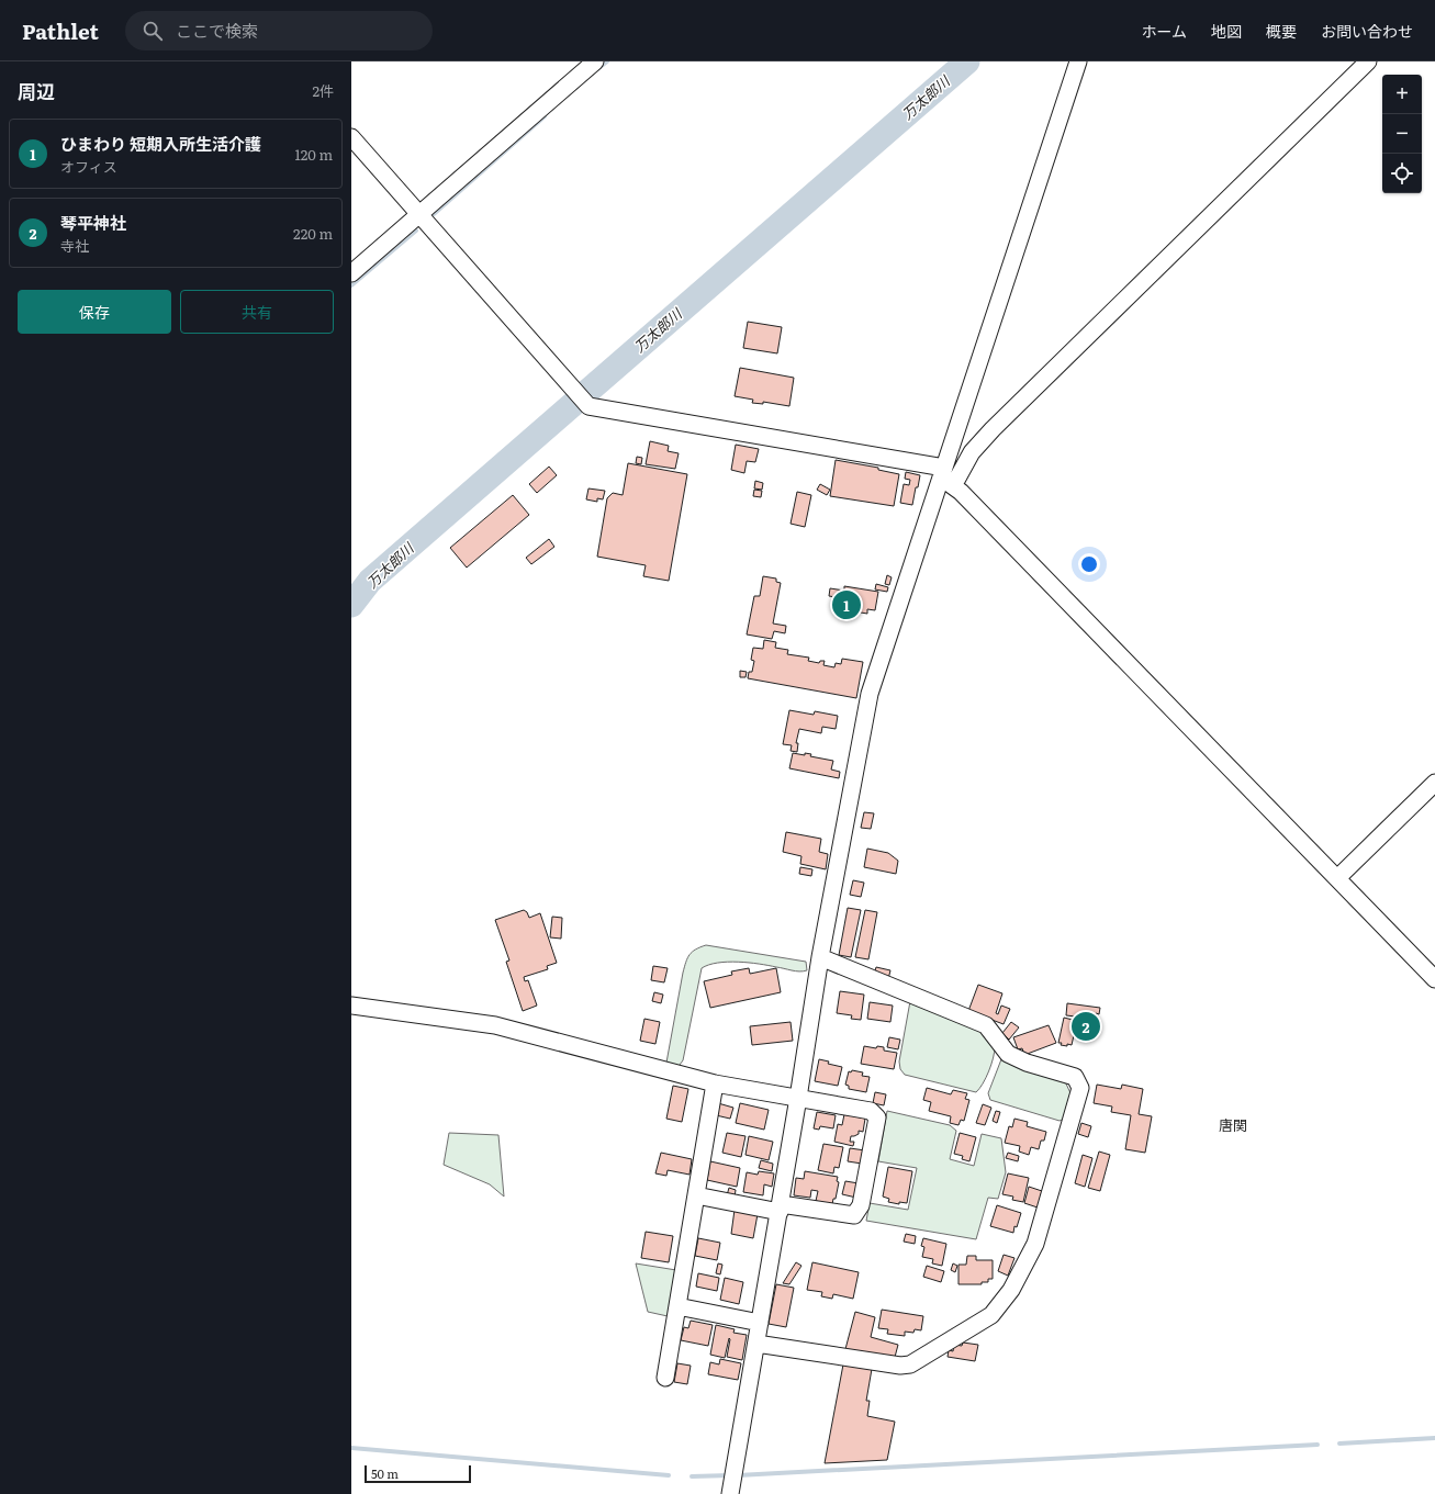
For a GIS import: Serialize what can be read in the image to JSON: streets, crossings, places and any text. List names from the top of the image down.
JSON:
{
  "districts": ["唐関"],
  "water": ["万太郎川"],
  "scale_bar": "50 m",
  "page": {
    "header": "Pathlet",
    "search": "ここで検索",
    "nav": [
      "ホーム",
      "地図",
      "概要",
      "お問い合わせ"
    ],
    "heading": ["周辺", "2件"],
    "map_buttons": ["+", "−"],
    "list": [
      {
        "mark": "1",
        "name": "ひまわり 短期入所生活介護",
        "note": "オフィス",
        "value": "120 m"
      },
      {
        "mark": "2",
        "name": "琴平神社",
        "note": "寺社",
        "value": "220 m"
      }
    ],
    "buttons": ["保存", "共有"],
    "pins": ["1", "2"],
    "scale": "50 m"
  }
}
